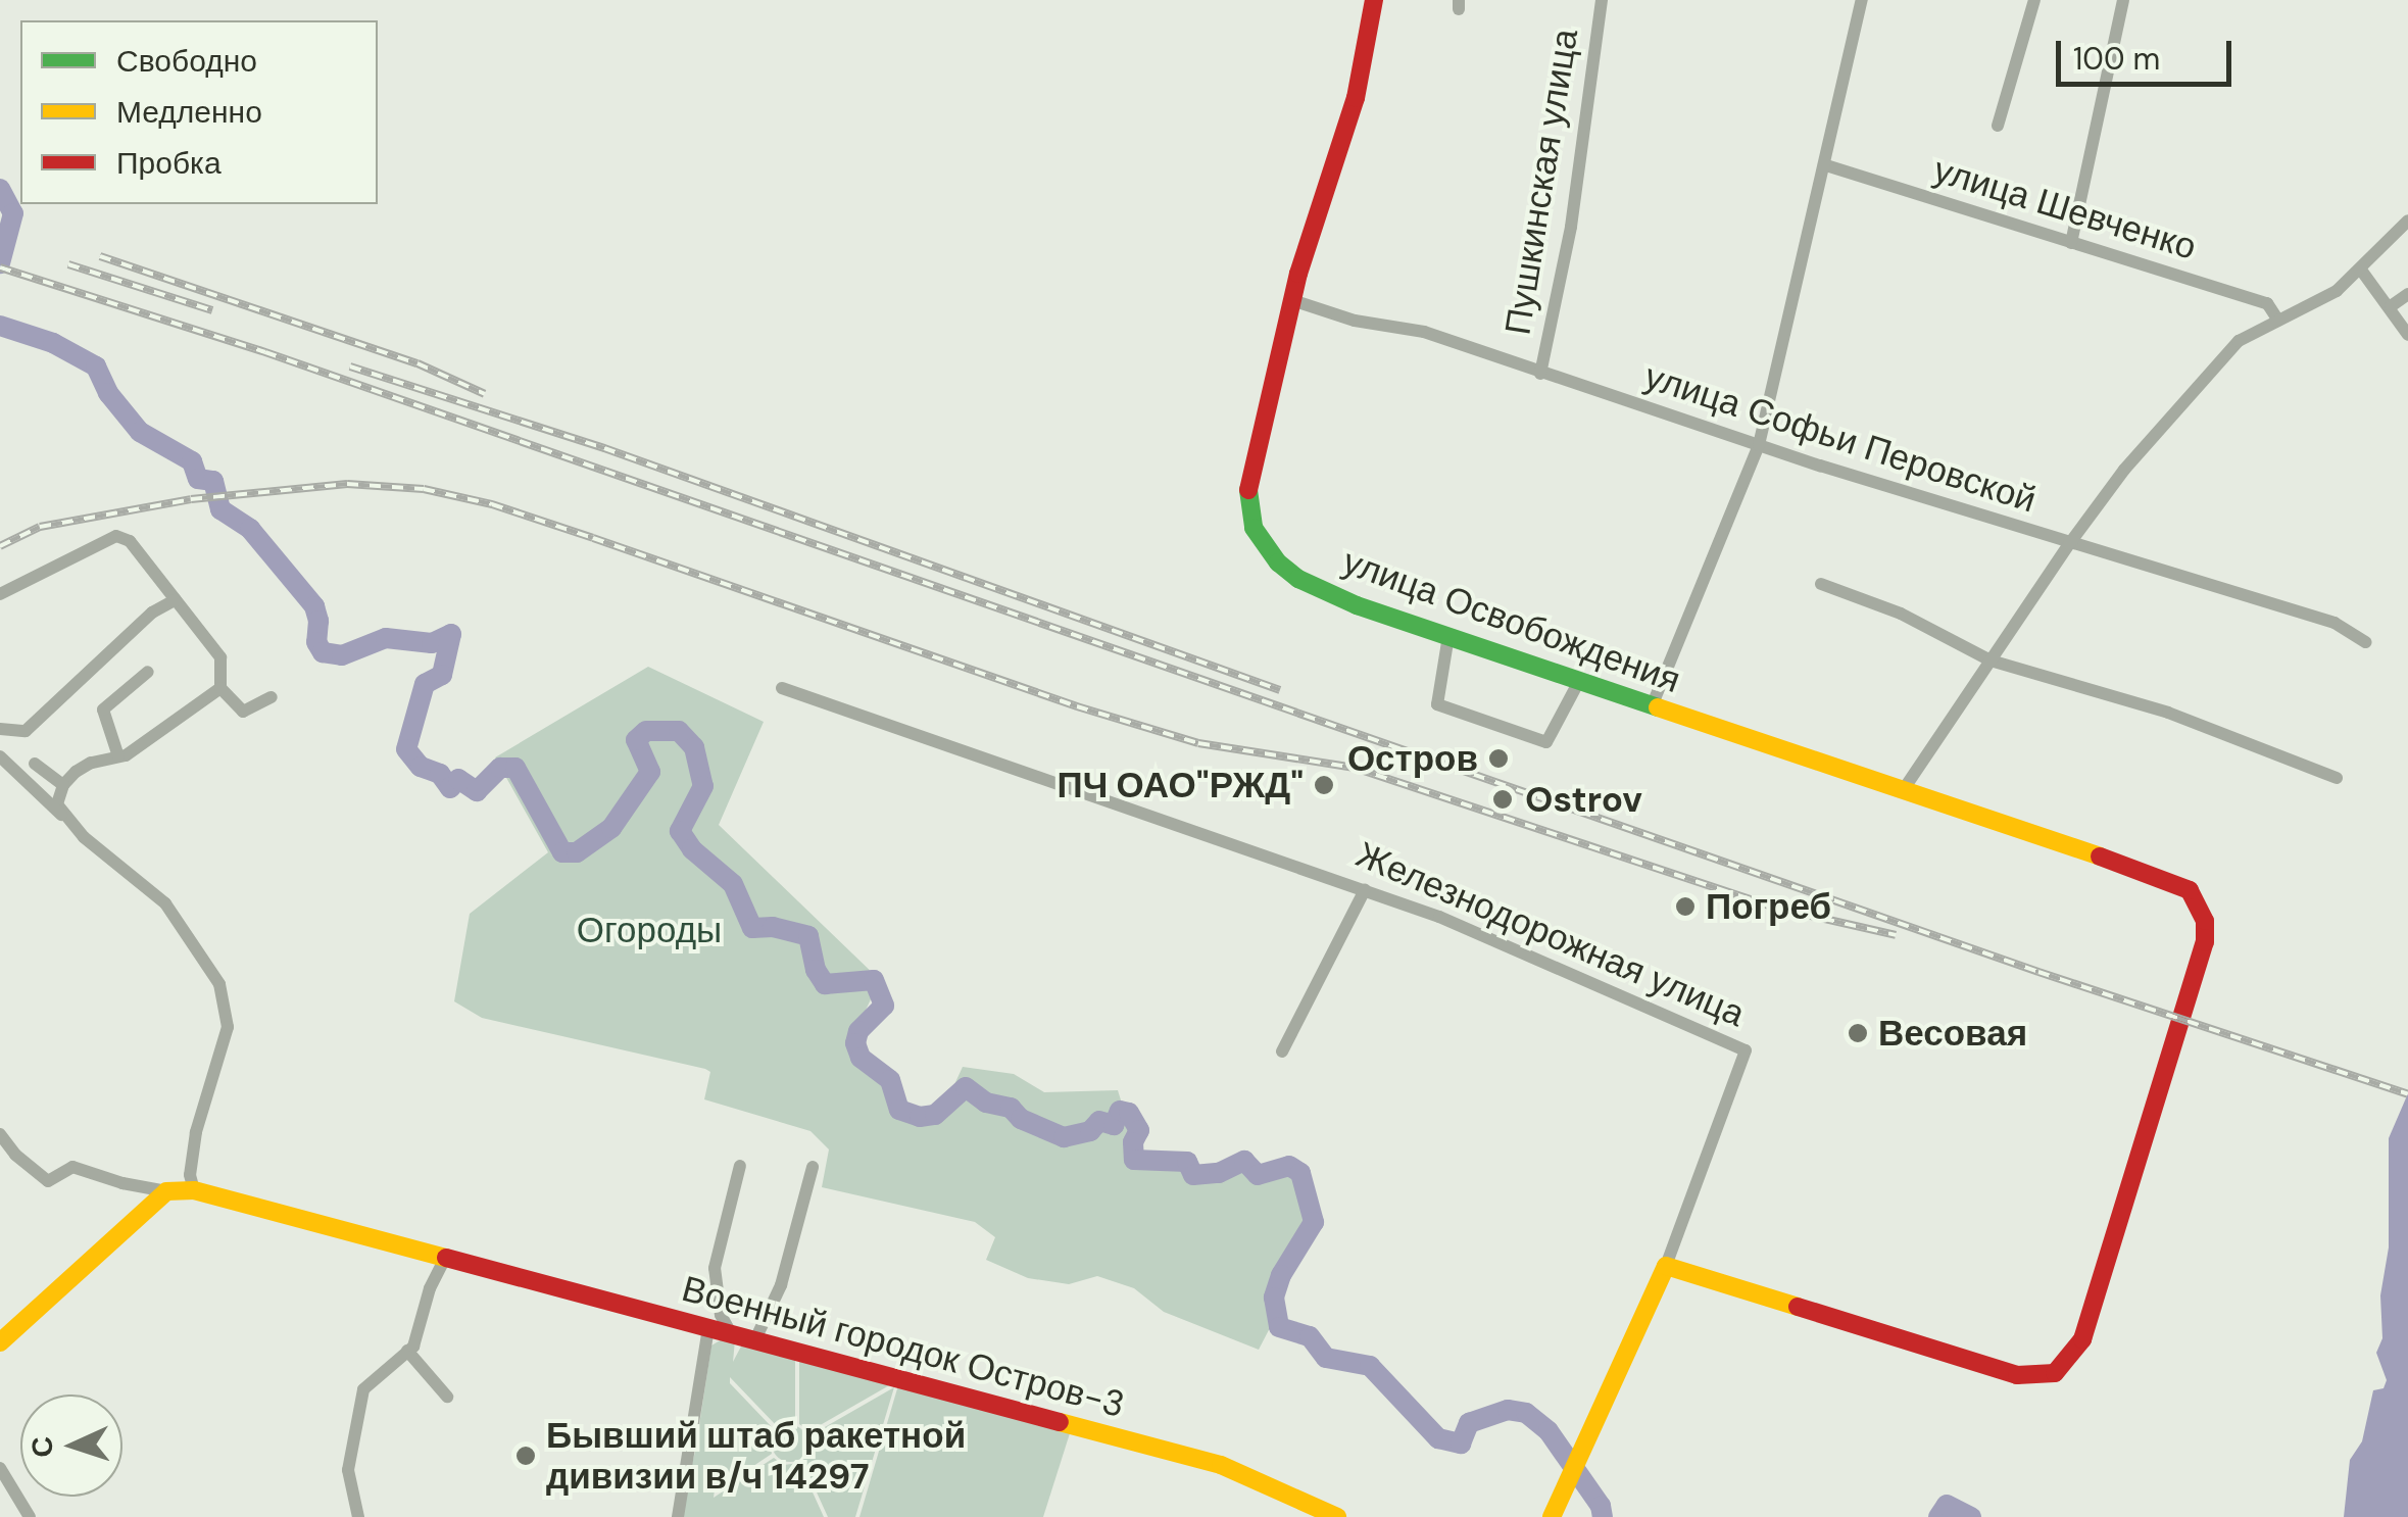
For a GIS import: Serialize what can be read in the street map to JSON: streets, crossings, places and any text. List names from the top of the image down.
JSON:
{
  "streets": {
    "main road": ["улица Освобождения", "Военный городок Остров-3"],
    "street": [
      "Пушкинская улица",
      "улица Шевченко",
      "улица Софьи Перовской",
      "Железнодорожная улица"
    ]
  },
  "crossings": [
    ["Пушкинская улица", "улица Софьи Перовской"],
    ["улица Софьи Перовской", "улица Освобождения"],
    ["улица Освобождения", "Железнодорожная улица"]
  ],
  "parks": ["Огороды"],
  "places": [
    "Остров",
    "ПЧ ОАО\"РЖД\"",
    "Ostrov",
    "Погреб",
    "Весовая",
    "Бывший штаб ракетной дивизии в/ч 14297"
  ],
  "legend": ["Свободно", "Медленно", "Пробка"],
  "scale_bar": "100 m",
  "north": "left"
}
